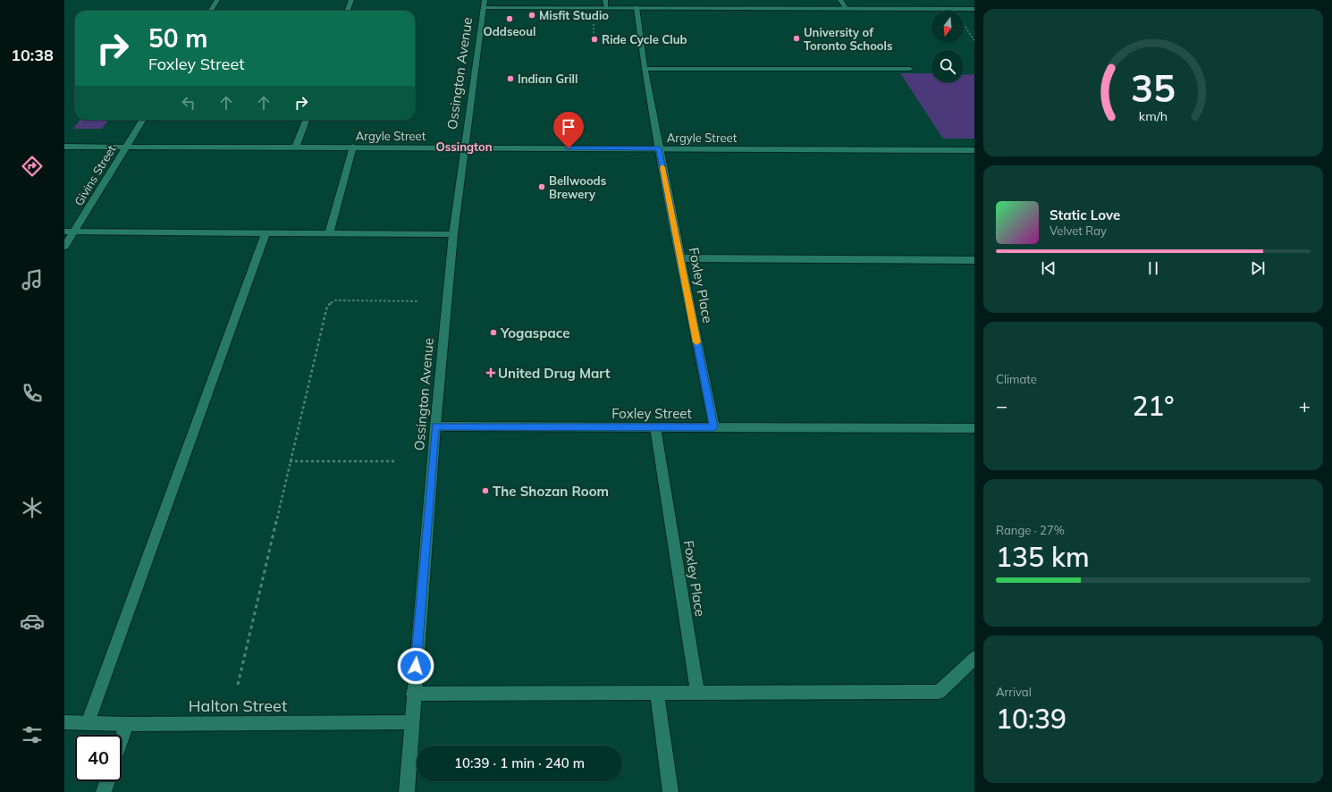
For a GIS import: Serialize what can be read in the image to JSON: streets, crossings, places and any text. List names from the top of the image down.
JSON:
{
  "streets": {
    "street": [
      "Ossington Avenue",
      "Argyle Street",
      "Givins Street",
      "Foxley Place",
      "Foxley Street",
      "Halton Street"
    ]
  },
  "crossings": [
    ["Ossington Avenue", "Argyle Street"],
    ["Ossington Avenue", "Foxley Street"],
    ["Ossington Avenue", "Halton Street"],
    ["Argyle Street", "Givins Street"],
    ["Argyle Street", "Foxley Place"],
    ["Foxley Place", "Foxley Street"]
  ],
  "districts": ["Ossington"],
  "places": {
    "other": [
      "Misfit Studio",
      "Oddseoul",
      "University of Toronto Schools",
      "Ride Cycle Club",
      "Indian Grill",
      "Bellwoods Brewery",
      "Yogaspace",
      "The Shozan Room"
    ],
    "health": ["United Drug Mart"]
  },
  "north": "bottom",
  "page": {
    "tabs": "10:38",
    "turn": ["50 m", "Foxley Street"],
    "song": ["Static Love", "Velvet Ray"],
    "tile": [
      "Climate",
      ["Range · 27%", "135 km"],
      ["Arrival", "10:39"]
    ],
    "heat": ["−", "21°", "+"],
    "limit": "40",
    "trip": "10:39 · 1 min · 240 m",
    "gauge": ["35", "km/h"]
  }
}
